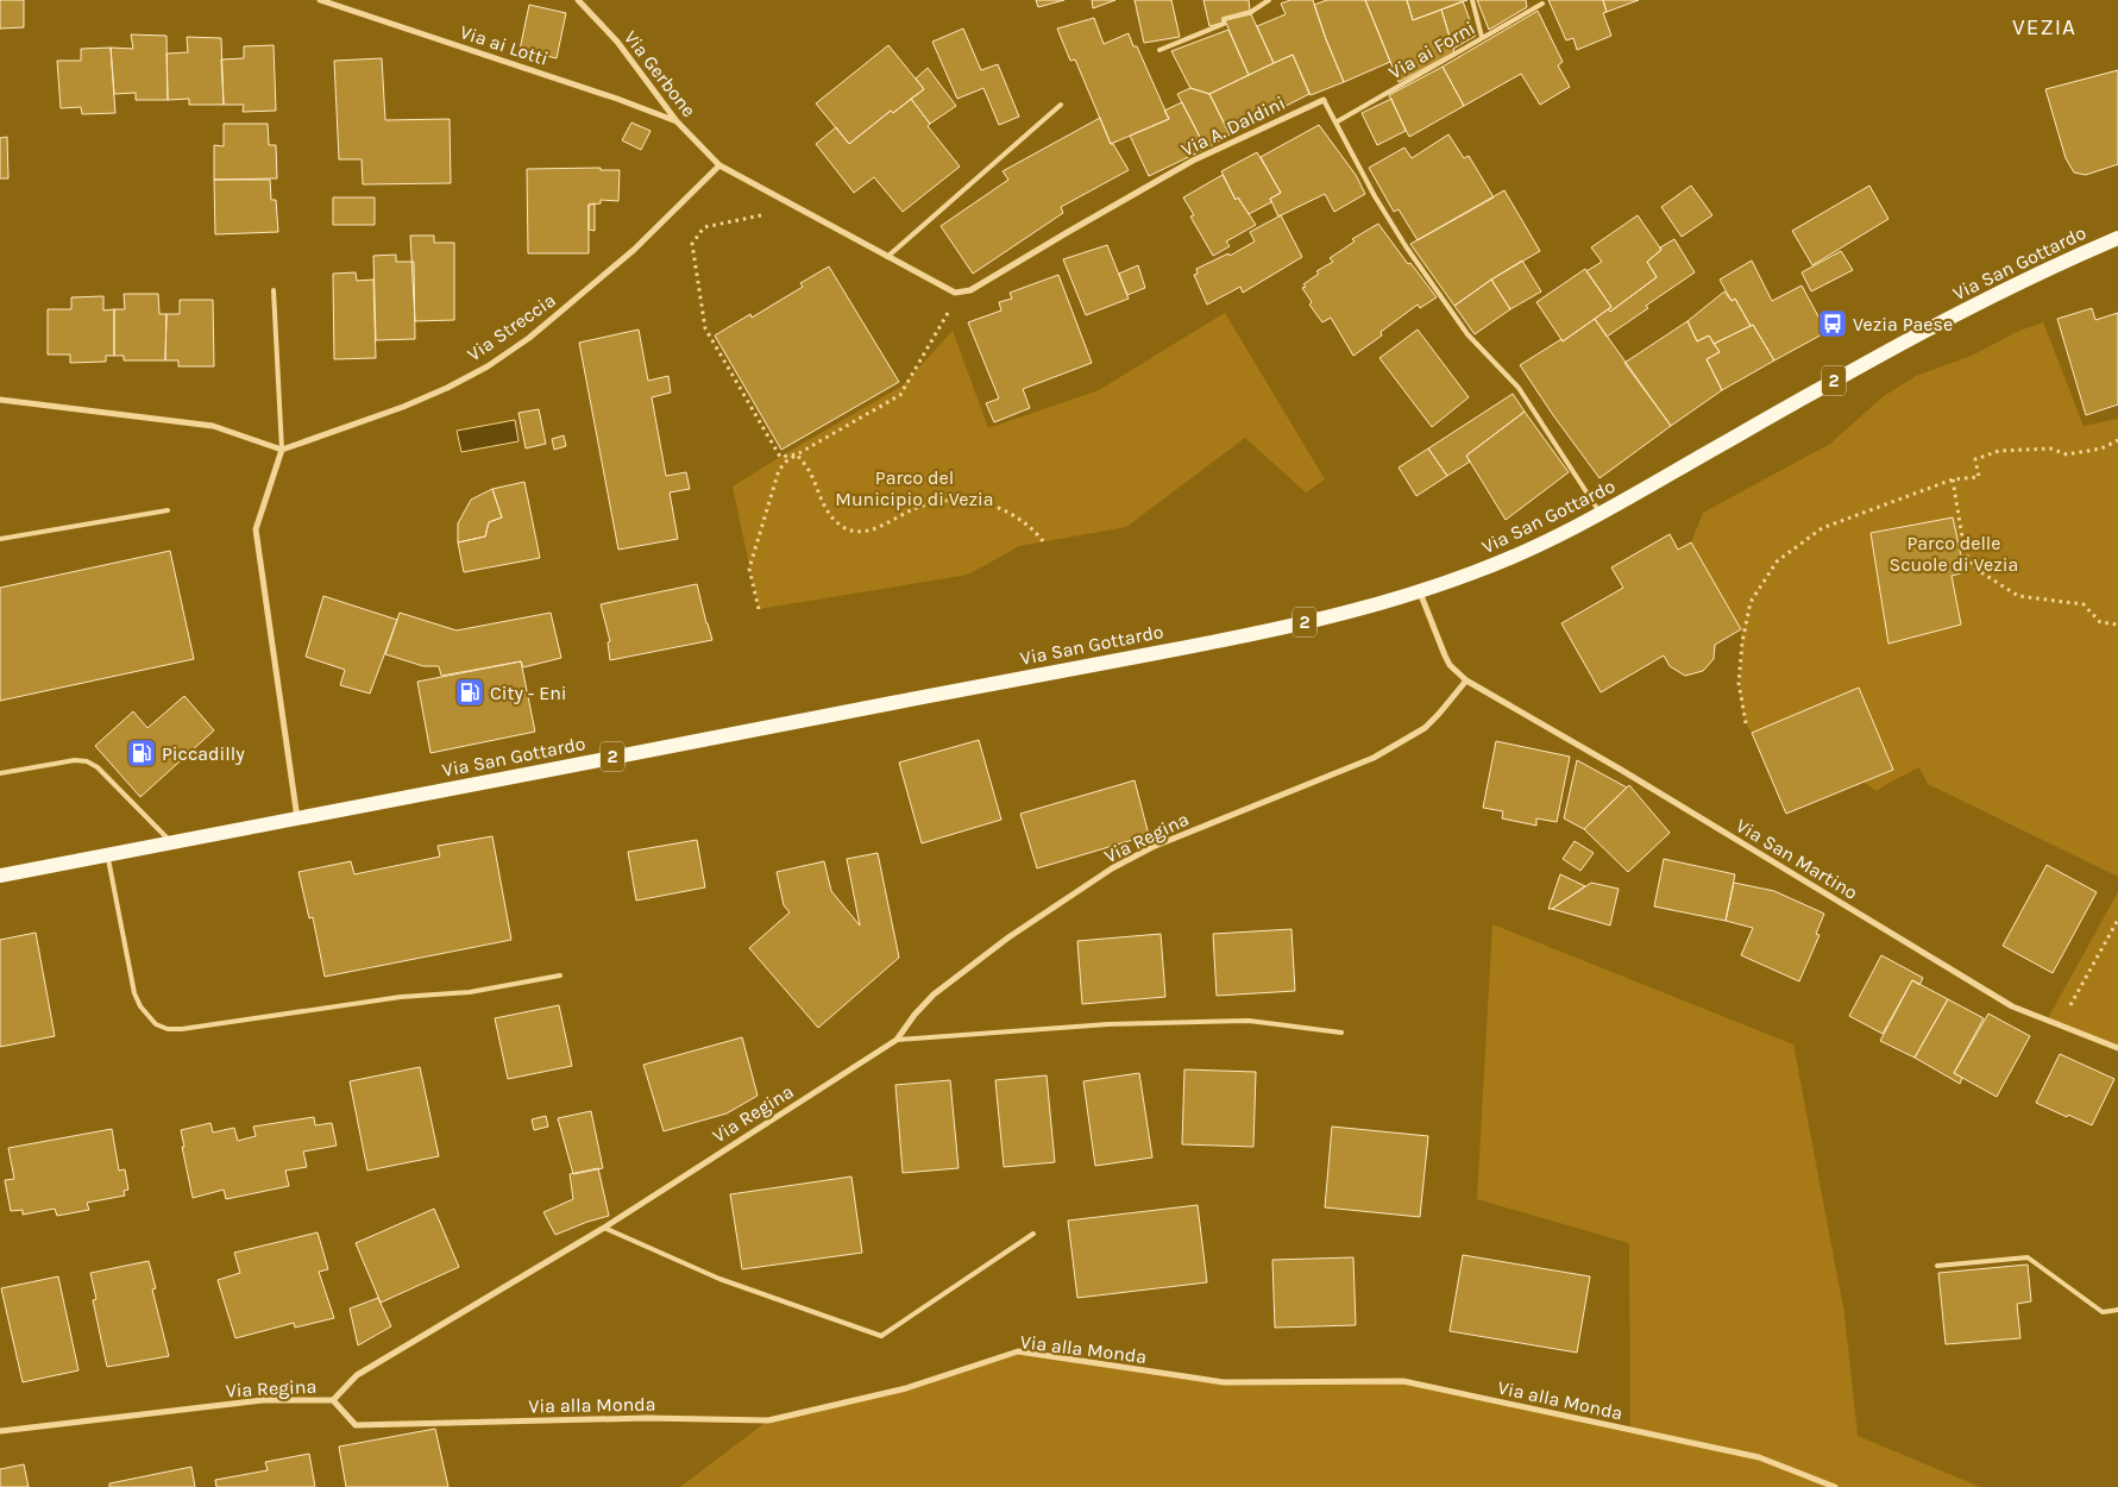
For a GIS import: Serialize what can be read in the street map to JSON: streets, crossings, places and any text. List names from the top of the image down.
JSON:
{
  "streets": {
    "main road": ["Via San Gottardo", "2"],
    "street": [
      "Via ai Lotti",
      "Via Gerbone",
      "Via A. Daldini",
      "Via Streccia",
      "Via Regina",
      "Via San Martino",
      "Via alla Monda"
    ],
    "lane": ["Via ai Forni"]
  },
  "crossings": [
    ["Via ai Lotti", "Via Gerbone"],
    ["Via ai Forni", "Via A. Daldini"],
    ["Via Gerbone", "Via Streccia"],
    ["Via A. Daldini", "Via San Gottardo"],
    ["Via San Gottardo", "Via San Martino"],
    ["Via Regina", "Via San Martino"],
    ["Via Regina", "Via alla Monda"]
  ],
  "districts": ["VEZIA"],
  "parks": ["Parco del Municipio di Vezia", "Parco delle Scuole di Vezia"],
  "places": {
    "bus stop": ["Vezia Paese"],
    "fuel station": ["City - Eni", "Piccadilly"]
  }
}
